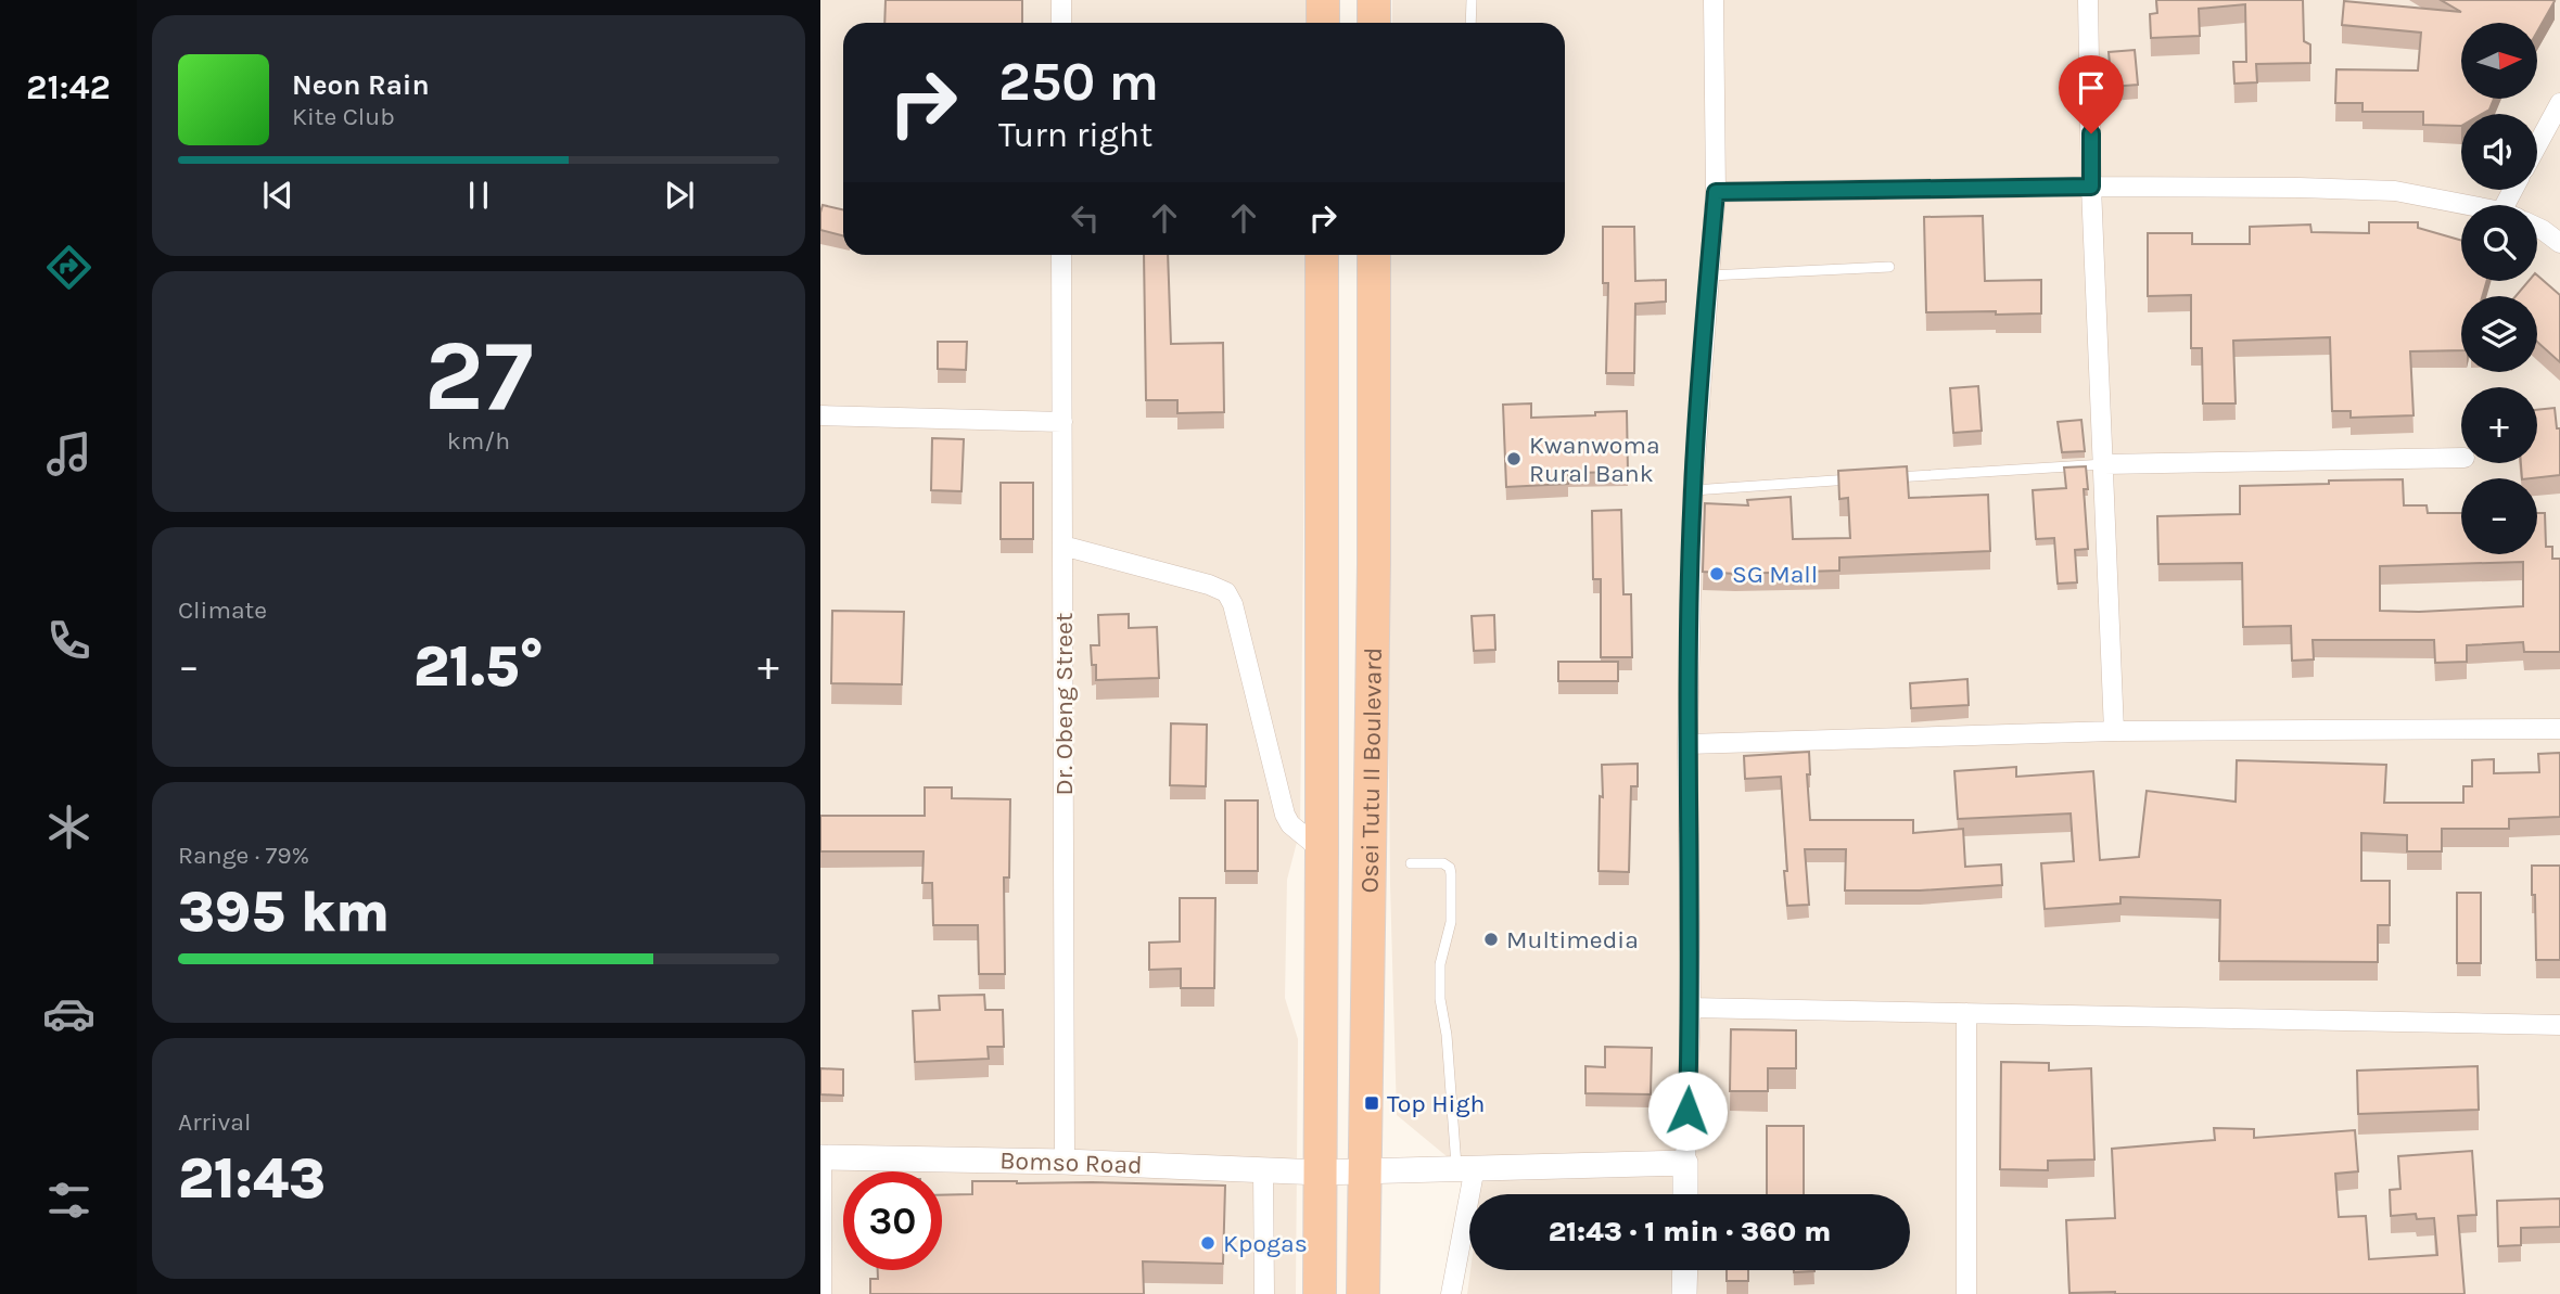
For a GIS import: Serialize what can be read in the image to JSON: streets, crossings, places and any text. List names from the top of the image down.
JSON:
{
  "streets": {
    "highway": ["Osei Tutu II Boulevard"],
    "street": ["Dr. Obeng Street", "Bomso Road"]
  },
  "crossings": [
    ["Dr. Obeng Street", "Bomso Road"],
    ["Osei Tutu II Boulevard", "Bomso Road"]
  ],
  "places": {
    "other": [
      "Kwanwoma Rural Bank",
      "SG Mall",
      "Multimedia",
      "Kpogas"
    ],
    "transit": ["Top High"]
  },
  "north": "right",
  "page": {
    "tabs": "21:42",
    "map_buttons": ["+", "−"],
    "turn": ["250 m", "Turn right"],
    "song": ["Neon Rain", "Kite Club"],
    "tile": [
      ["27", "km/h"],
      "Climate",
      ["Range · 79%", "395 km"],
      ["Arrival", "21:43"]
    ],
    "heat": ["−", "21.5°", "+"],
    "limit": "30",
    "trip": "21:43 · 1 min · 360 m"
  }
}
